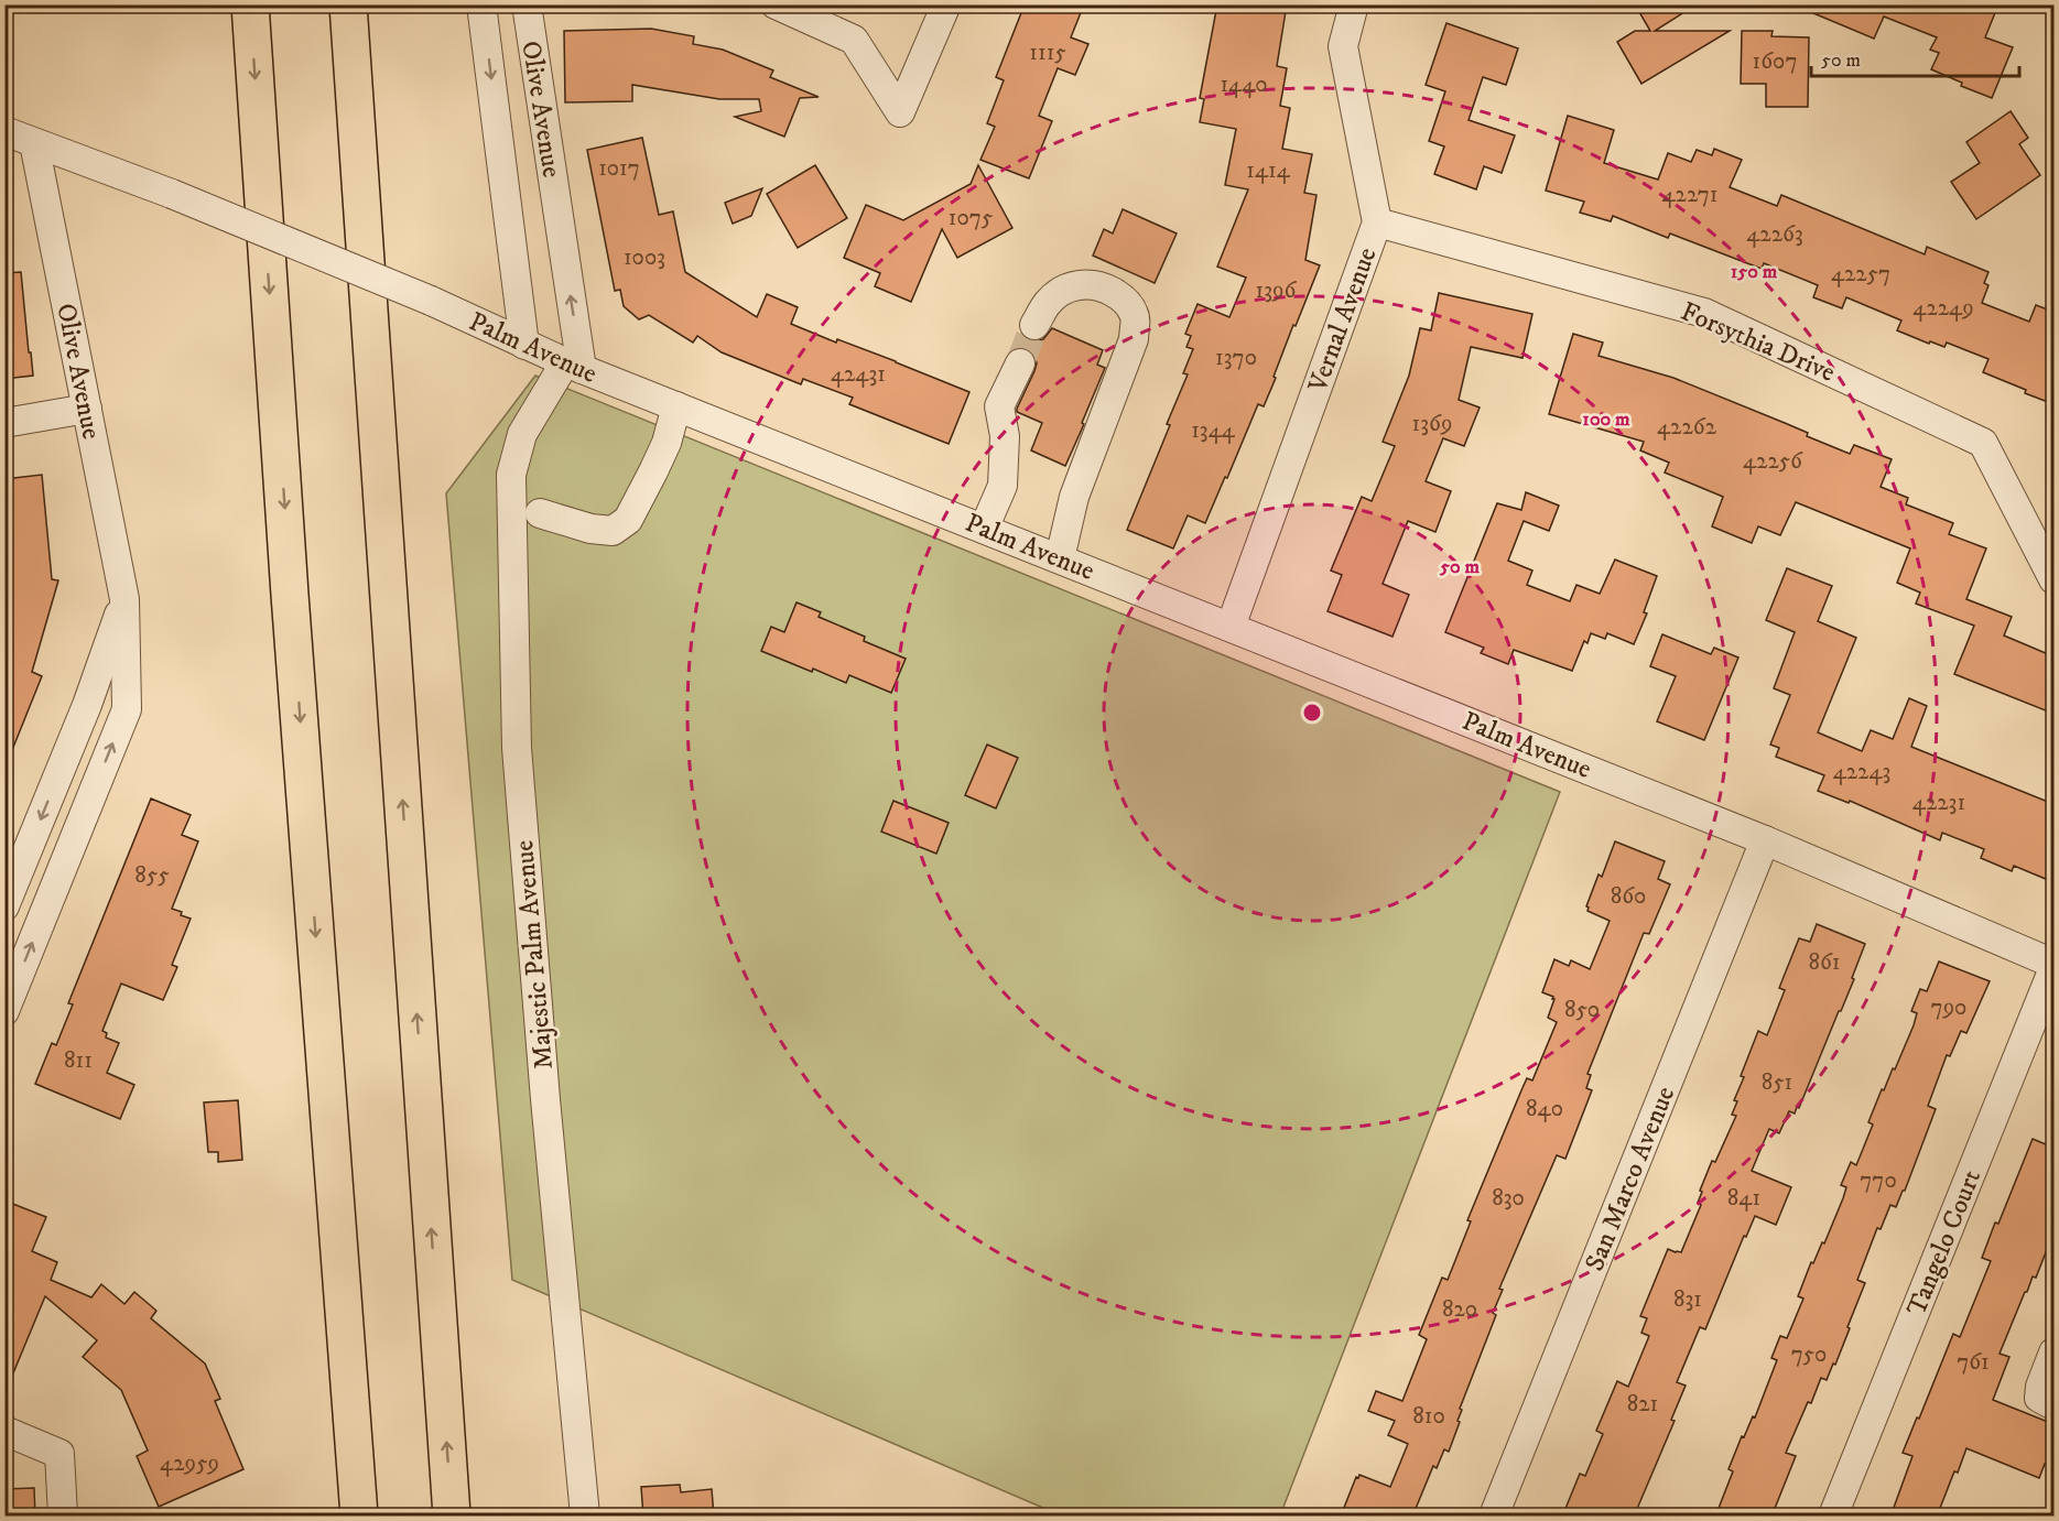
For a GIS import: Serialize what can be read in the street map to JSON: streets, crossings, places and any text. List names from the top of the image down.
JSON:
{
  "streets": {
    "street": [
      "Olive Avenue",
      "Vernal Avenue",
      "Forsythia Drive",
      "Palm Avenue",
      "Majestic Palm Avenue",
      "San Marco Avenue",
      "Tangelo Court"
    ]
  },
  "crossings": [
    ["Olive Avenue", "Palm Avenue"],
    ["Olive Avenue", "Majestic Palm Avenue"],
    ["Vernal Avenue", "Forsythia Drive"],
    ["Vernal Avenue", "Palm Avenue"],
    ["Palm Avenue", "Majestic Palm Avenue"],
    ["Palm Avenue", "San Marco Avenue"],
    ["Palm Avenue", "Tangelo Court"]
  ],
  "house_numbers": [
    "1115",
    "1607",
    "1440",
    "1017",
    "1414",
    "42271",
    "1075",
    "42263",
    "1003",
    "42257",
    "1396",
    "42249",
    "1370",
    "42431",
    "1369",
    "42262",
    "1344",
    "42256",
    "42243",
    "42231",
    "855",
    "860",
    "861",
    "790",
    "850",
    "811",
    "851",
    "840",
    "770",
    "830",
    "841",
    "831",
    "820",
    "750",
    "761",
    "821",
    "810",
    "42959"
  ],
  "scale_bar": "50 m",
  "rings": ["150 m", "100 m", "50 m"]
}
